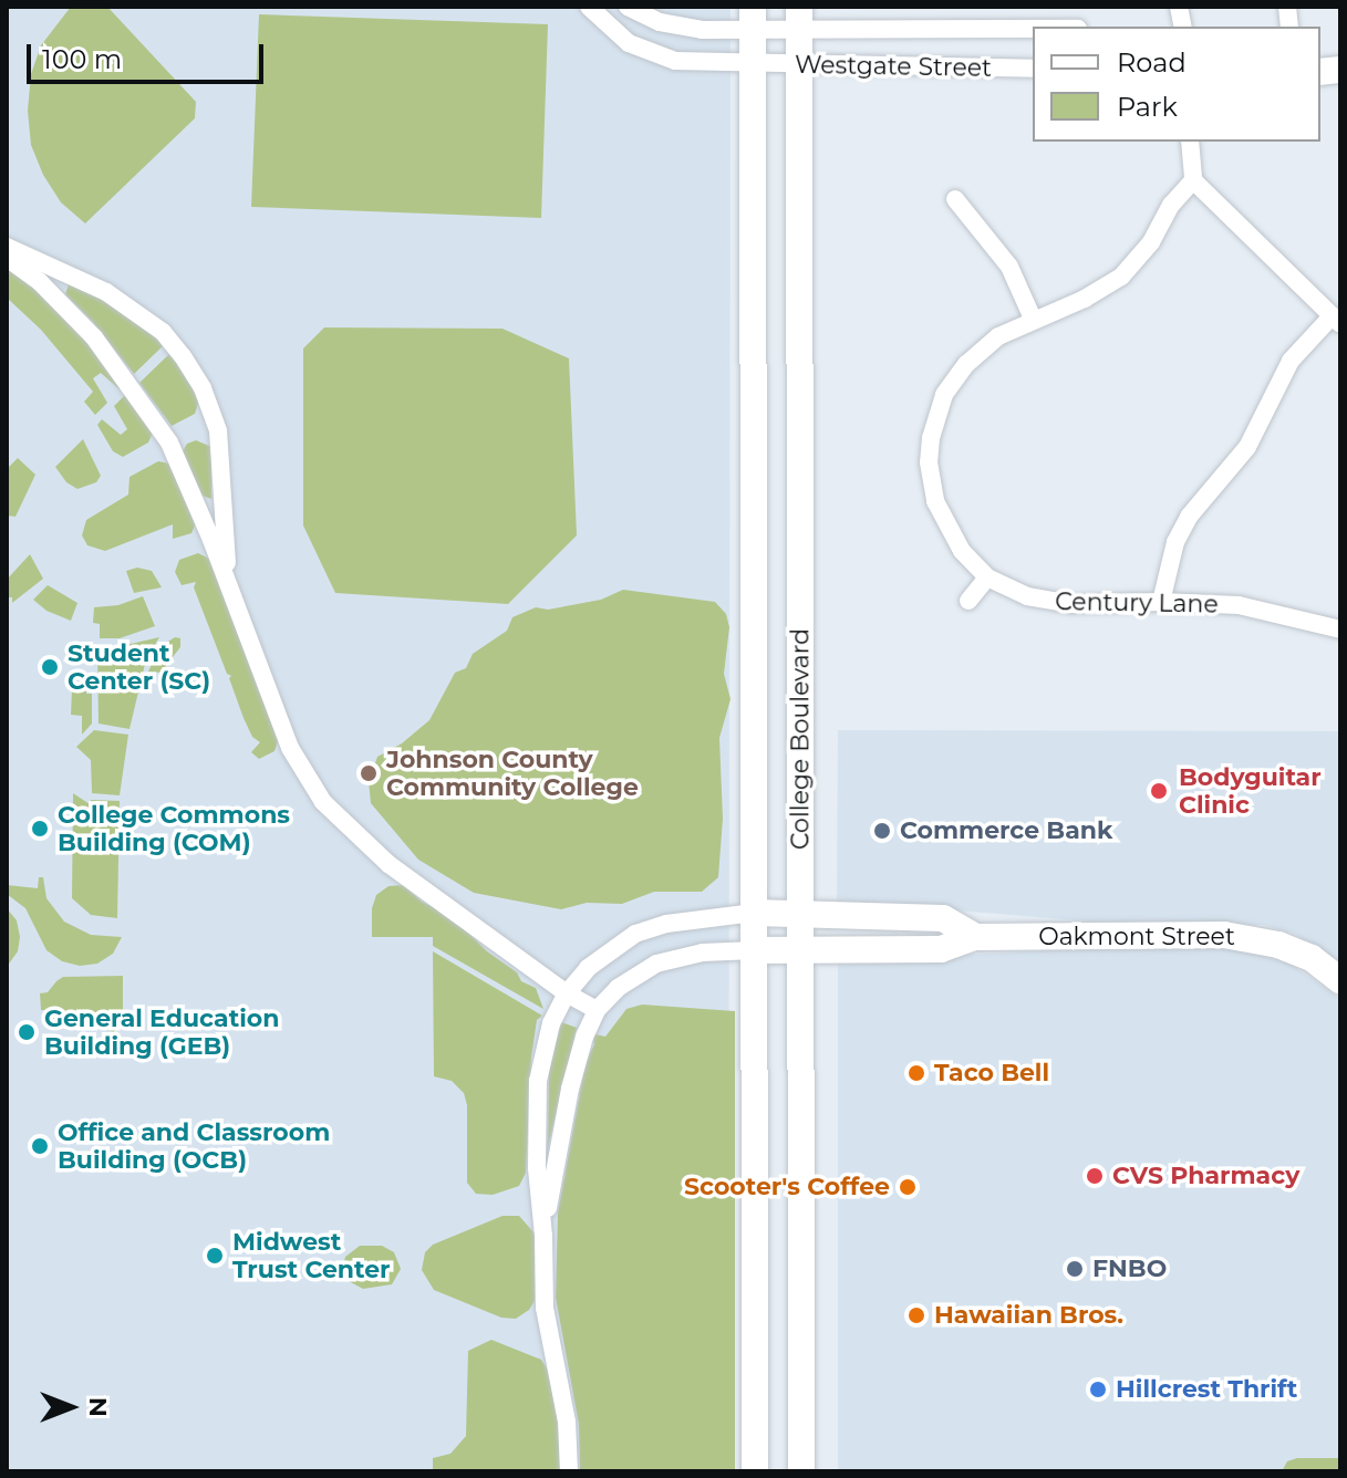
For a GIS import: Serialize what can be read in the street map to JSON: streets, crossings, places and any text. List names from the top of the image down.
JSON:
{
  "streets": {
    "main road": ["College Boulevard", "Oakmont Street"],
    "street": ["Westgate Street", "Century Lane"]
  },
  "crossings": [
    ["Westgate Street", "College Boulevard"],
    ["College Boulevard", "Oakmont Street"]
  ],
  "places": [
    "Student Center (SC)",
    "Johnson County Community College",
    "Bodyguitar Clinic",
    "College Commons Building (COM)",
    "Commerce Bank",
    "General Education Building (GEB)",
    "Taco Bell",
    "Office and Classroom Building (OCB)",
    "CVS Pharmacy",
    "Scooter's Coffee",
    "Midwest Trust Center",
    "FNBO",
    "Hawaiian Bros.",
    "Hillcrest Thrift"
  ],
  "legend": ["Road", "Park"],
  "scale_bar": "100 m",
  "north": "right"
}
